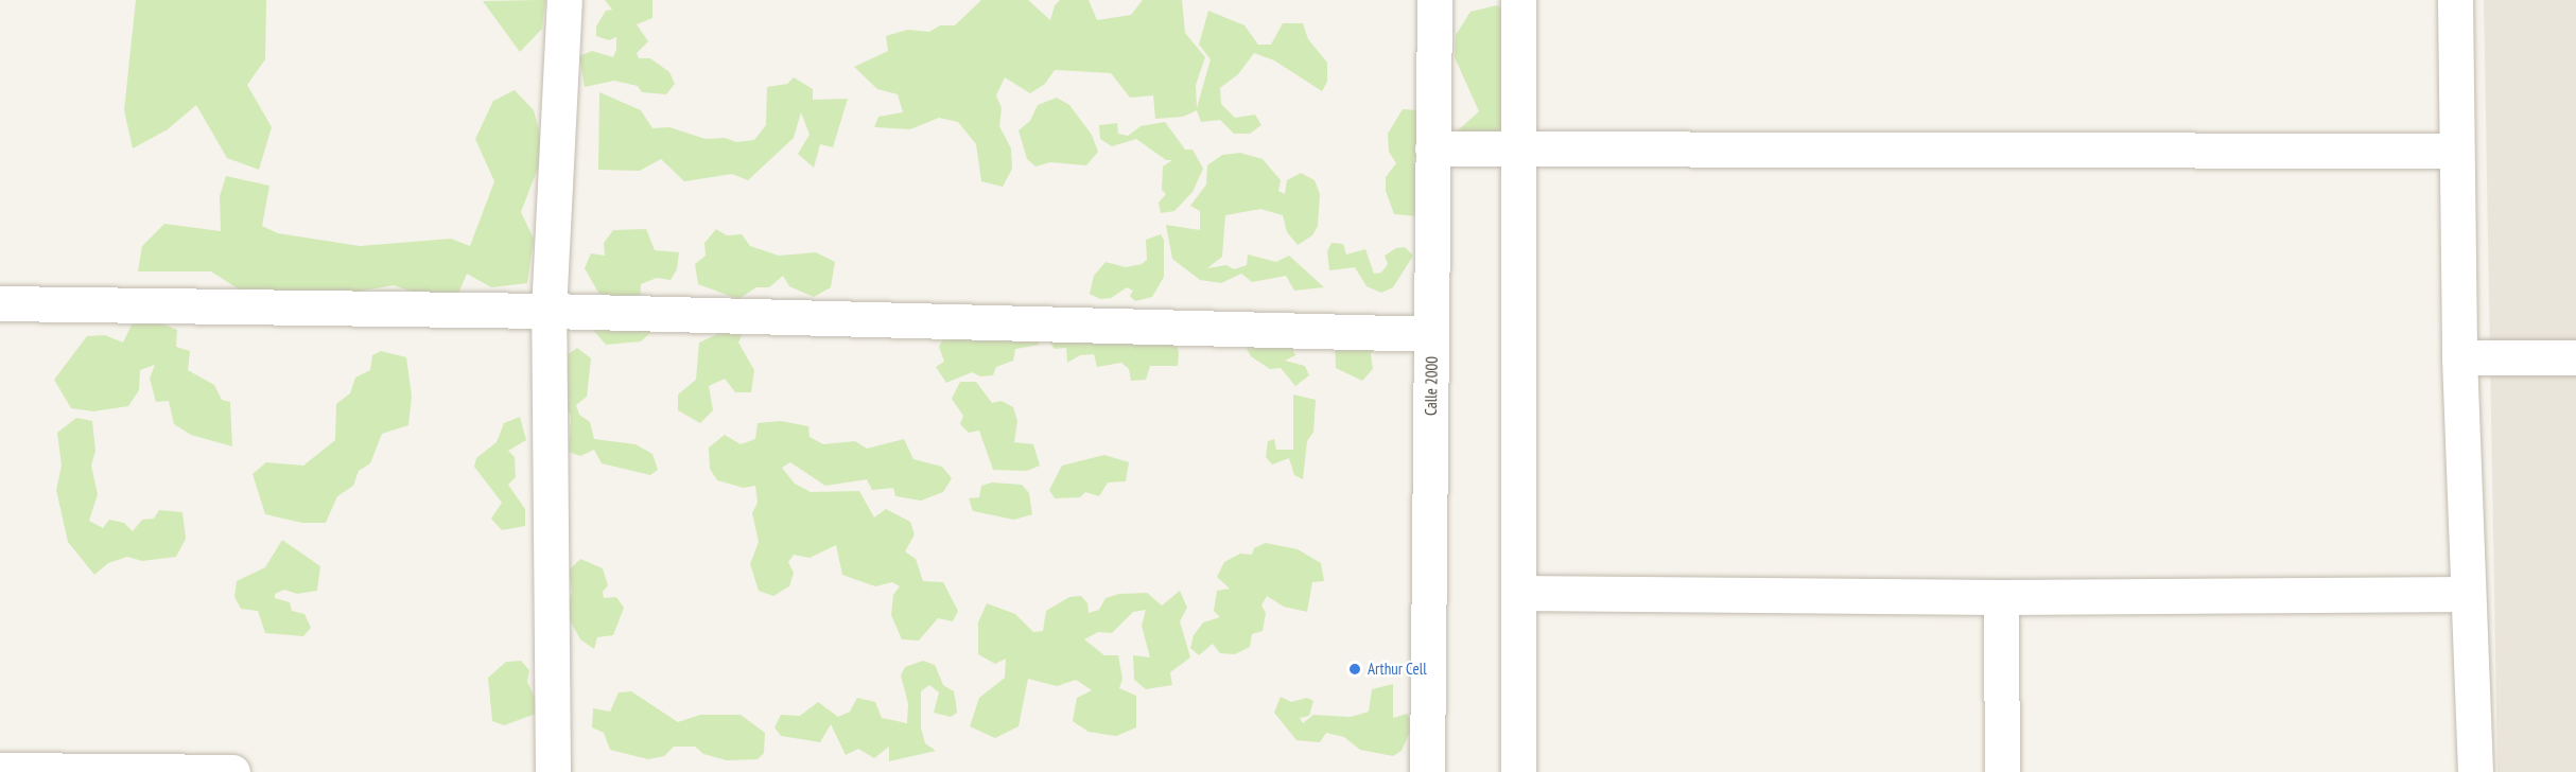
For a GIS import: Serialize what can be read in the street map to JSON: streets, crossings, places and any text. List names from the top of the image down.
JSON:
{
  "streets": {
    "street": ["Calle 2000"]
  },
  "places": ["Arthur Cell"]
}
